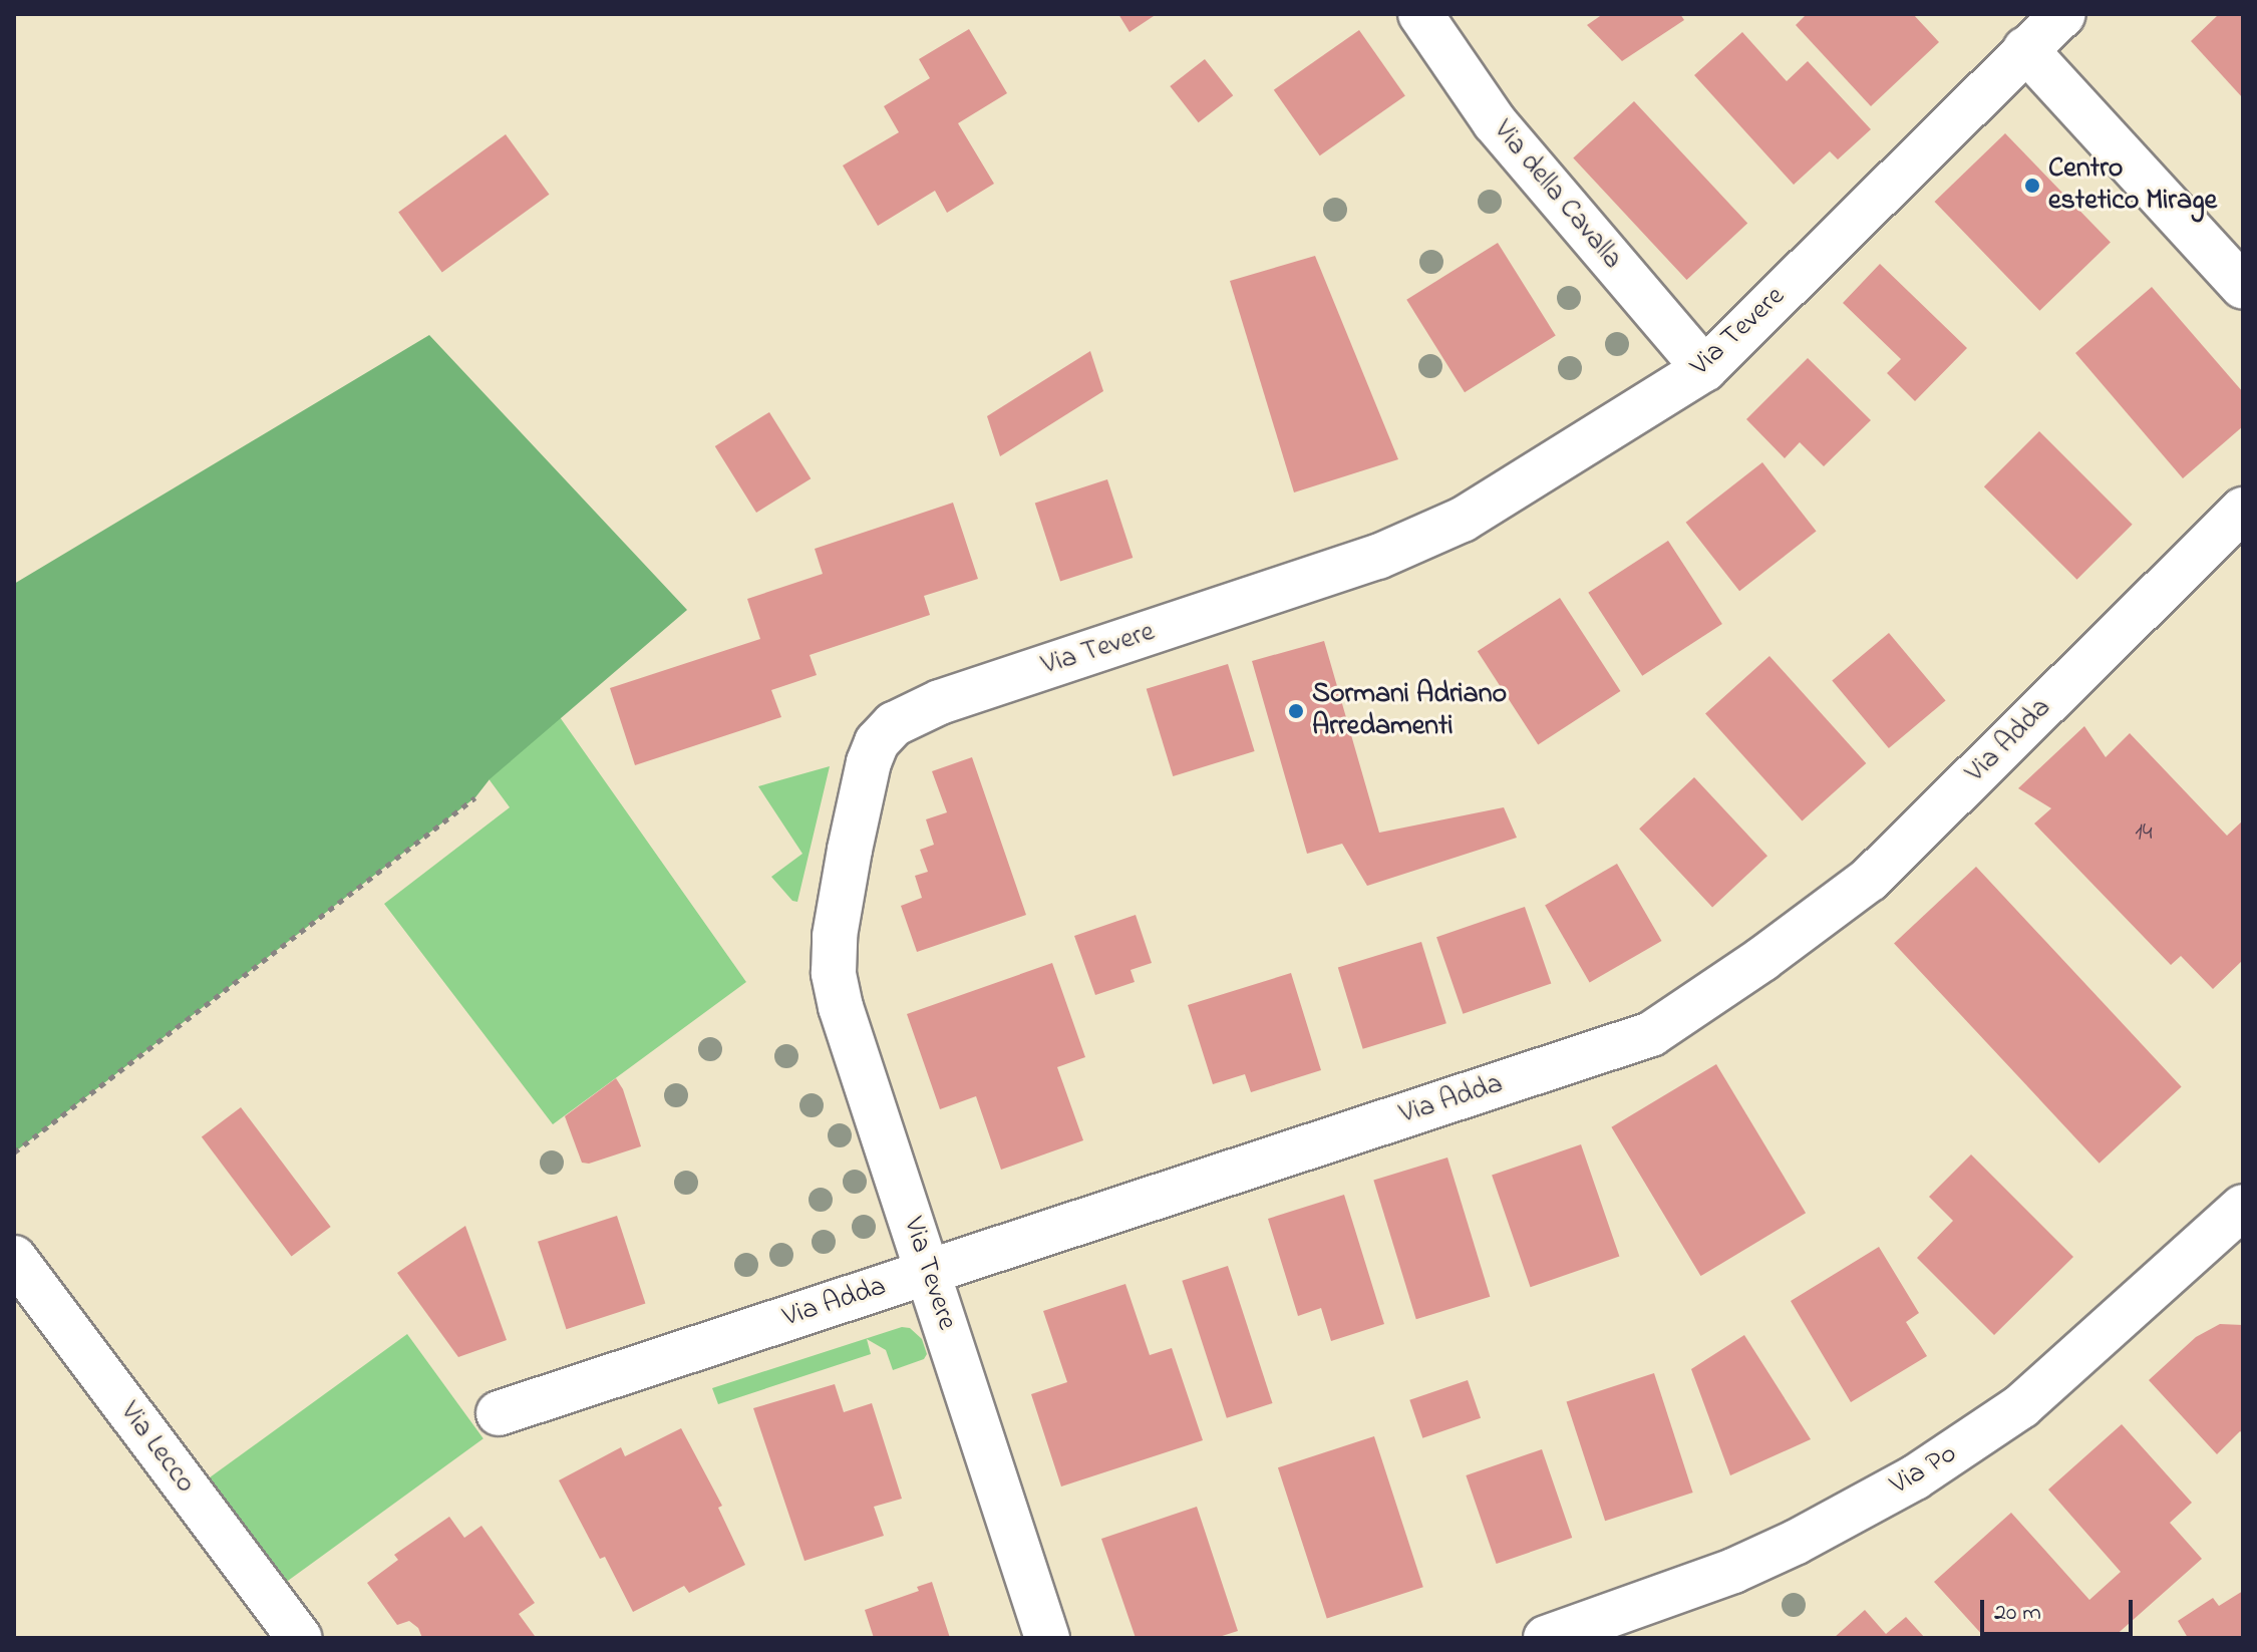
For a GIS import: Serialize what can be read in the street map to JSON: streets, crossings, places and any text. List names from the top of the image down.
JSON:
{
  "streets": {
    "street": [
      "Via della Cavalla",
      "Via Tevere",
      "Via Adda",
      "Via Lecco",
      "Via Po"
    ]
  },
  "crossings": [
    ["Via della Cavalla", "Via Tevere"],
    ["Via Tevere", "Via Adda"]
  ],
  "places": ["Centro estetico Mirage", "Sormani Adriano Arredamenti"],
  "house_numbers": ["14"],
  "scale_bar": "20 m"
}
